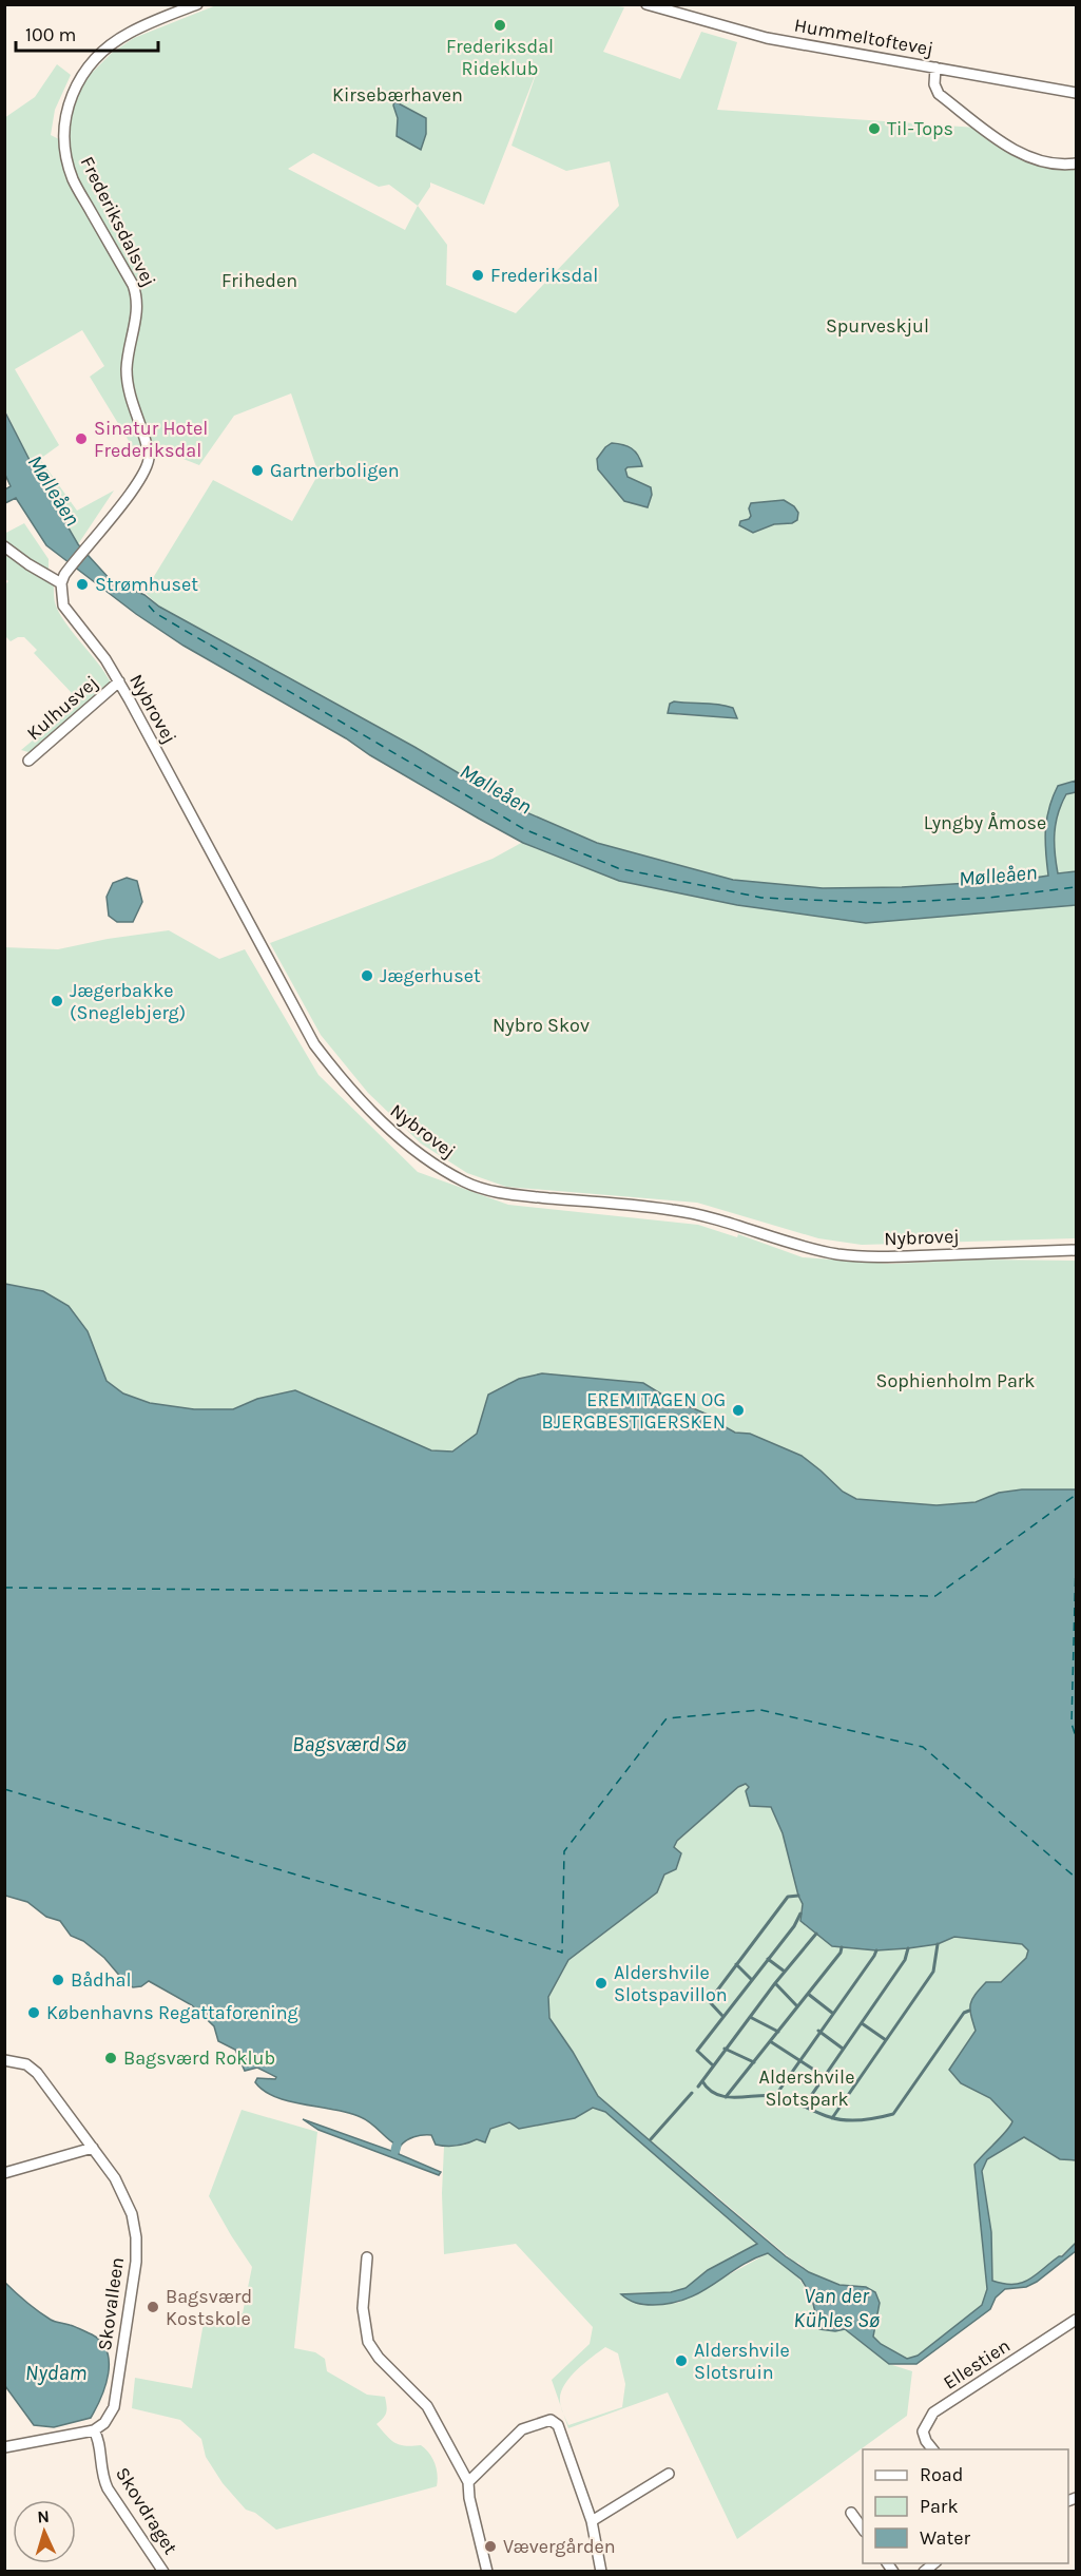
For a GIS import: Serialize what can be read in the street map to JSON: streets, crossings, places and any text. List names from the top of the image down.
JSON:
{
  "streets": {
    "street": [
      "Hummeltoftevej",
      "Frederiksdalsvej",
      "Kulhusvej",
      "Nybrovej",
      "Skovalleen",
      "Ellestien",
      "Skovdraget"
    ]
  },
  "crossings": [
    ["Frederiksdalsvej", "Nybrovej"],
    ["Kulhusvej", "Nybrovej"],
    ["Skovalleen", "Skovdraget"]
  ],
  "water": [
    "Mølleåen",
    "Bagsværd Sø",
    "Van der Kühles Sø",
    "Nydam"
  ],
  "parks": [
    "Kirsebærhaven",
    "Friheden",
    "Spurveskjul",
    "Lyngby Åmose",
    "Nybro Skov",
    "Sophienholm Park",
    "Aldershvile Slotspark"
  ],
  "places": [
    "Frederiksdal Rideklub",
    "Til-Tops",
    "Frederiksdal",
    "Sinatur Hotel Frederiksdal",
    "Gartnerboligen",
    "Strømhuset",
    "Jægerhuset",
    "Jægerbakke (Sneglebjerg)",
    "EREMITAGEN OG BJERGBESTIGERSKEN",
    "Bådhal",
    "Aldershvile Slotspavillon",
    "Københavns Regattaforening",
    "Bagsværd Roklub",
    "Bagsværd Kostskole",
    "Aldershvile Slotsruin",
    "Vævergården"
  ],
  "legend": ["Road", "Park", "Water"],
  "scale_bar": "100 m",
  "north": "top"
}
